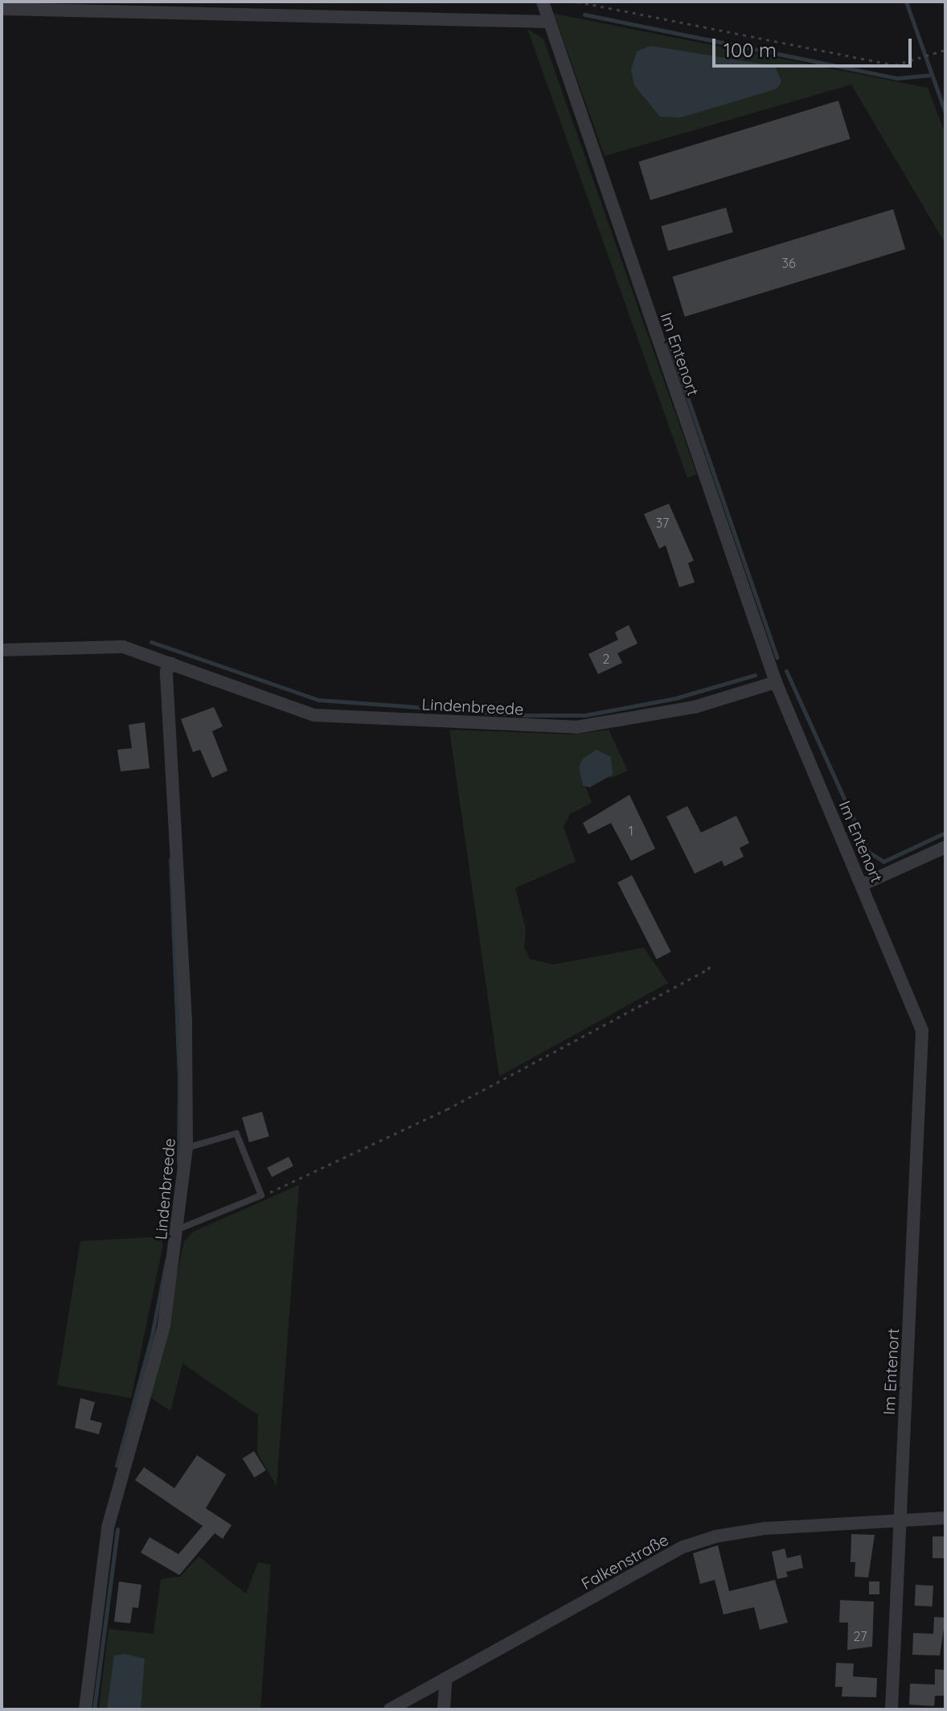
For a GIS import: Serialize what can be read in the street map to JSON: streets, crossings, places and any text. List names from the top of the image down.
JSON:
{
  "streets": {
    "street": ["Im Entenort", "Lindenbreede", "Falkenstraße"]
  },
  "crossings": [
    ["Im Entenort", "Lindenbreede"],
    ["Im Entenort", "Falkenstraße"]
  ],
  "house_numbers": [
    "36",
    "37",
    "2",
    "1",
    "27"
  ],
  "scale_bar": "100 m"
}
